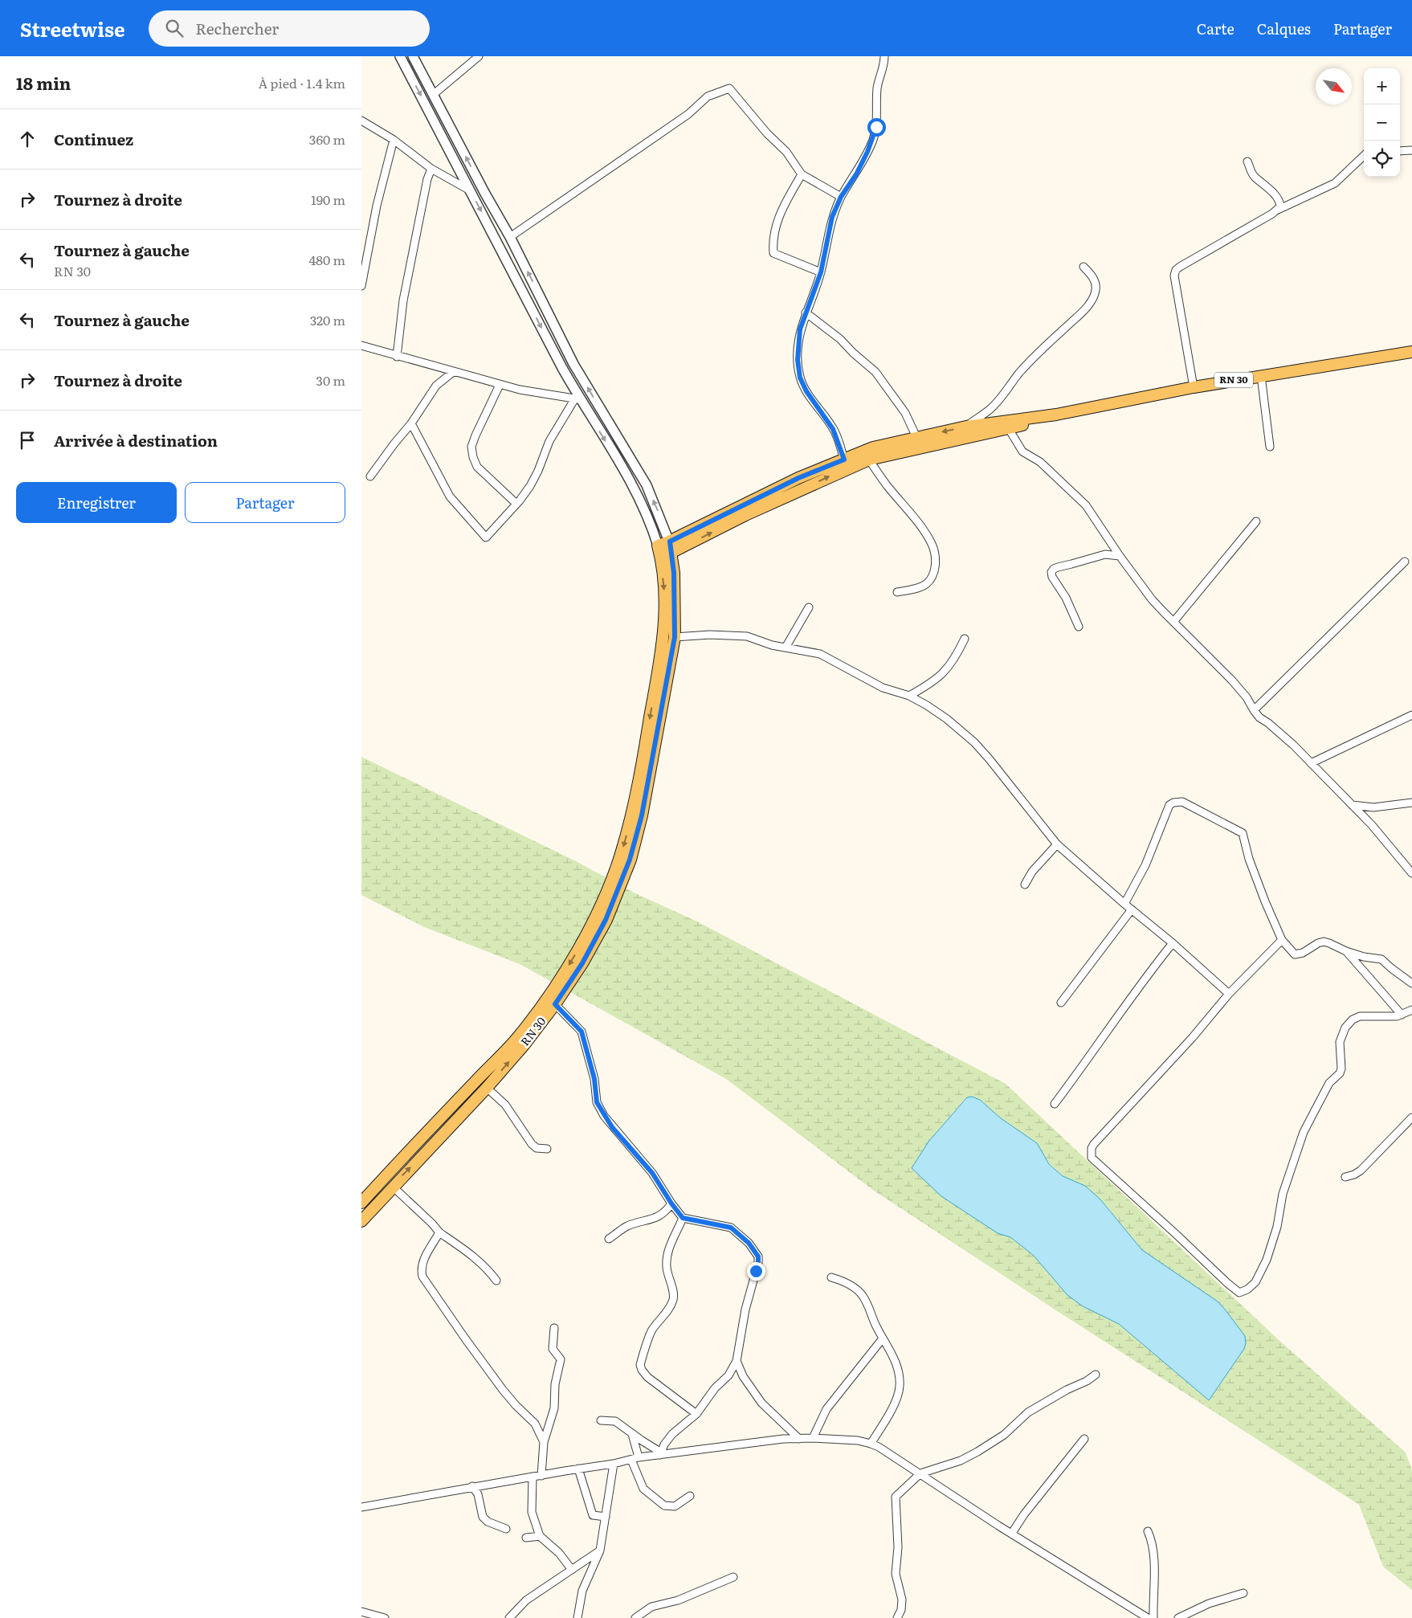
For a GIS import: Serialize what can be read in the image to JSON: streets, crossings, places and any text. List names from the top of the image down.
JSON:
{
  "streets": {
    "main road": ["RN 30"]
  },
  "north": "bottom right",
  "page": {
    "header": "Streetwise",
    "search": "Rechercher",
    "nav": ["Carte", "Calques", "Partager"],
    "heading": ["18 min", "À pied · 1.4 km"],
    "map_buttons": ["+", "−"],
    "list": [
      ["Continuez", "360 m"],
      ["Tournez à droite", "190 m"],
      ["Tournez à gauche", "RN 30", "480 m"],
      ["Tournez à gauche", "320 m"],
      ["Tournez à droite", "30 m"],
      "Arrivée à destination"
    ],
    "buttons": ["Enregistrer", "Partager"]
  }
}
